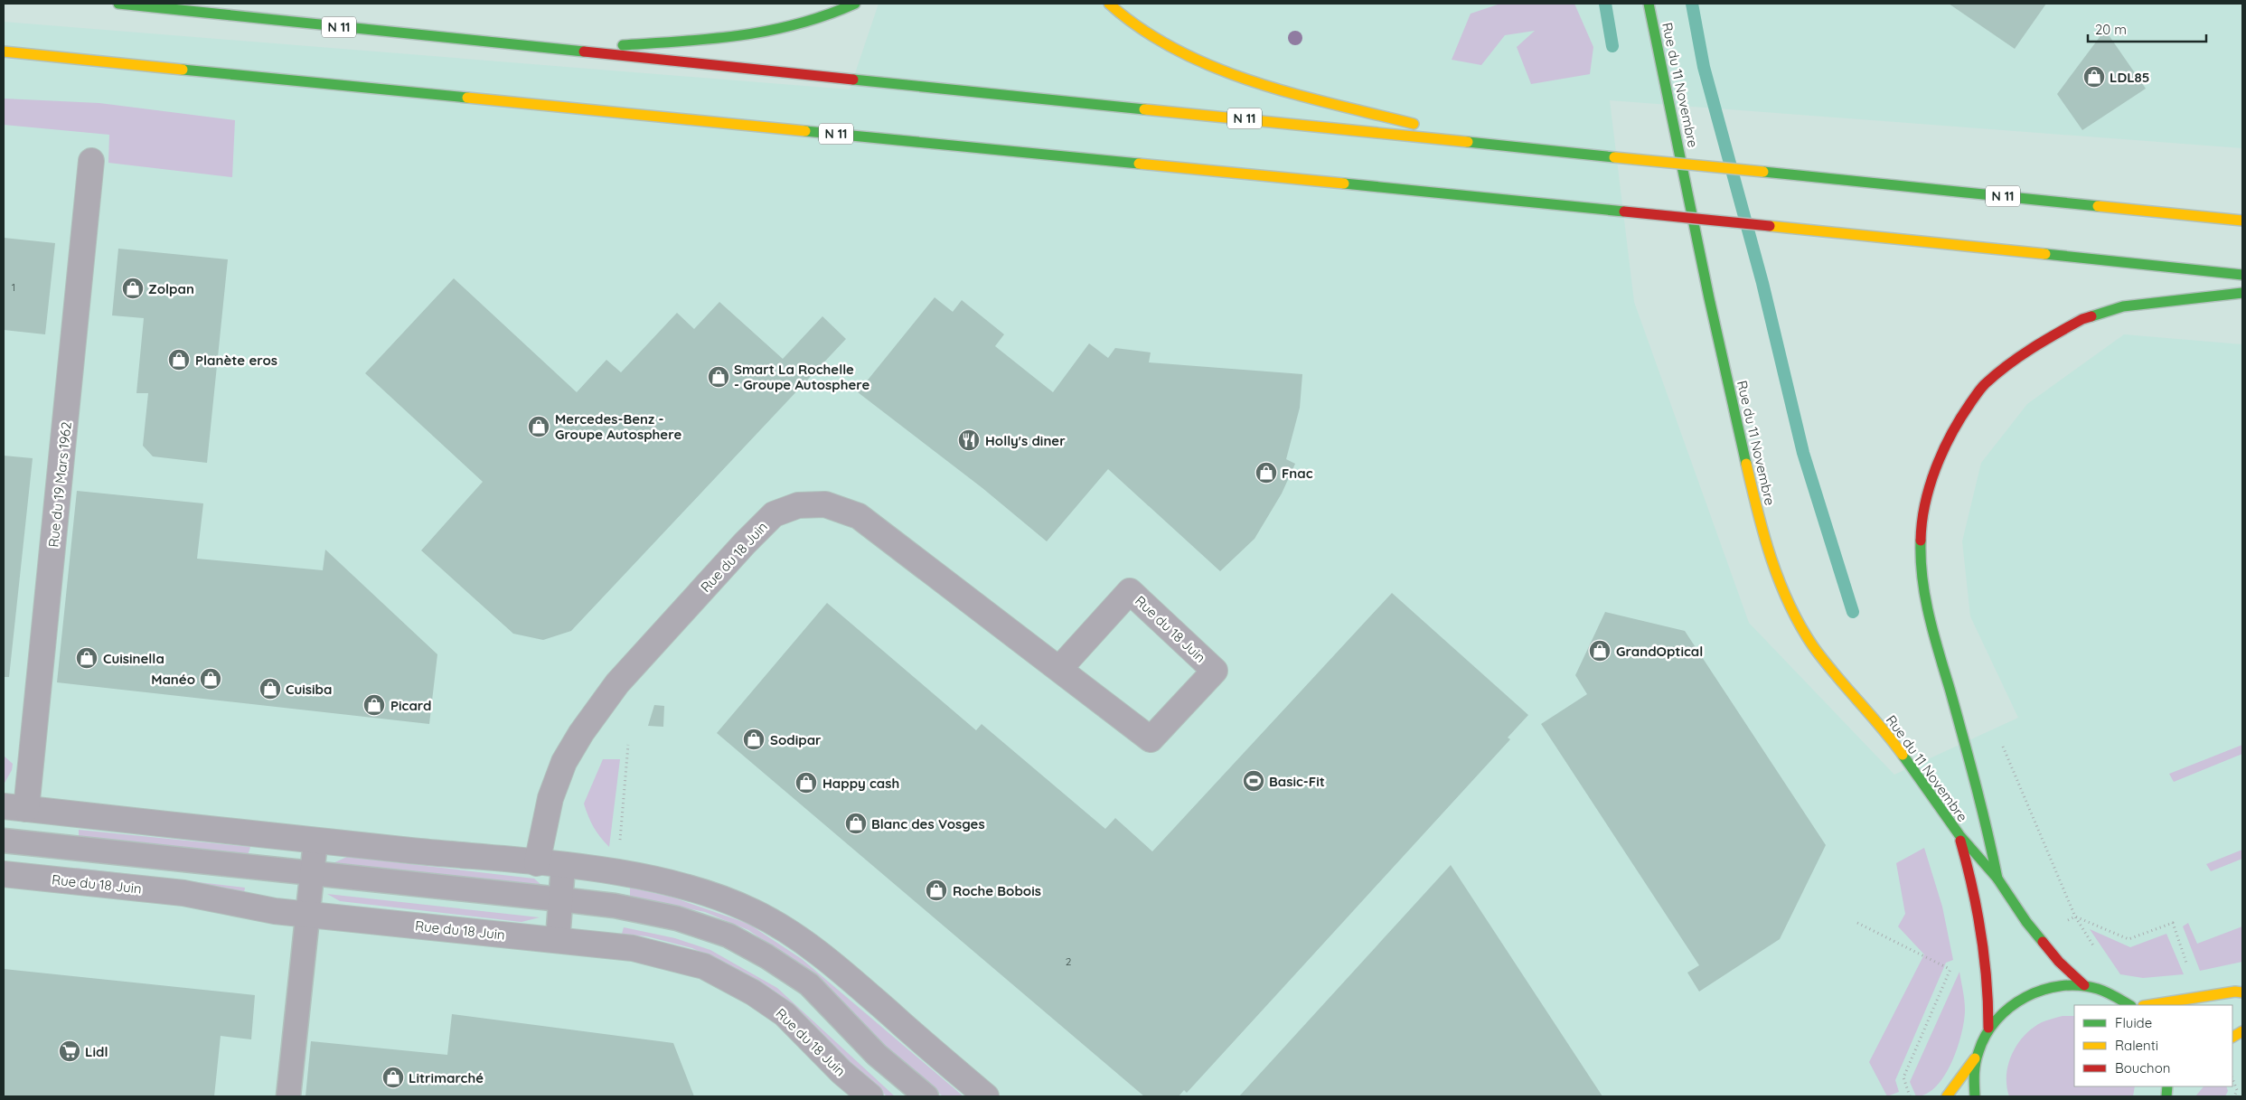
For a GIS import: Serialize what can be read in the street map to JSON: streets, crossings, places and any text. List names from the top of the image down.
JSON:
{
  "streets": {
    "main road": ["N 11", "Rue du 11 Novembre"],
    "street": ["Rue du 19 Mars 1962", "Rue du 18 Juin"]
  },
  "places": {
    "shop": [
      "LDL85",
      "Zolpan",
      "Planète eros",
      "Smart La Rochelle - Groupe Autosphere",
      "Mercedes-Benz - Groupe Autosphere",
      "Fnac",
      "GrandOptical",
      "Cuisinella",
      "Manéo",
      "Cuisiba",
      "Picard",
      "Sodipar",
      "Happy cash",
      "Blanc des Vosges",
      "Roche Bobois",
      "Litrimarché"
    ],
    "restaurant": ["Holly's diner"],
    "sports": ["Basic-Fit"],
    "supermarket": ["Lidl"]
  },
  "house_numbers": ["1", "2"],
  "legend": ["Fluide", "Ralenti", "Bouchon"],
  "scale_bar": "20 m"
}
